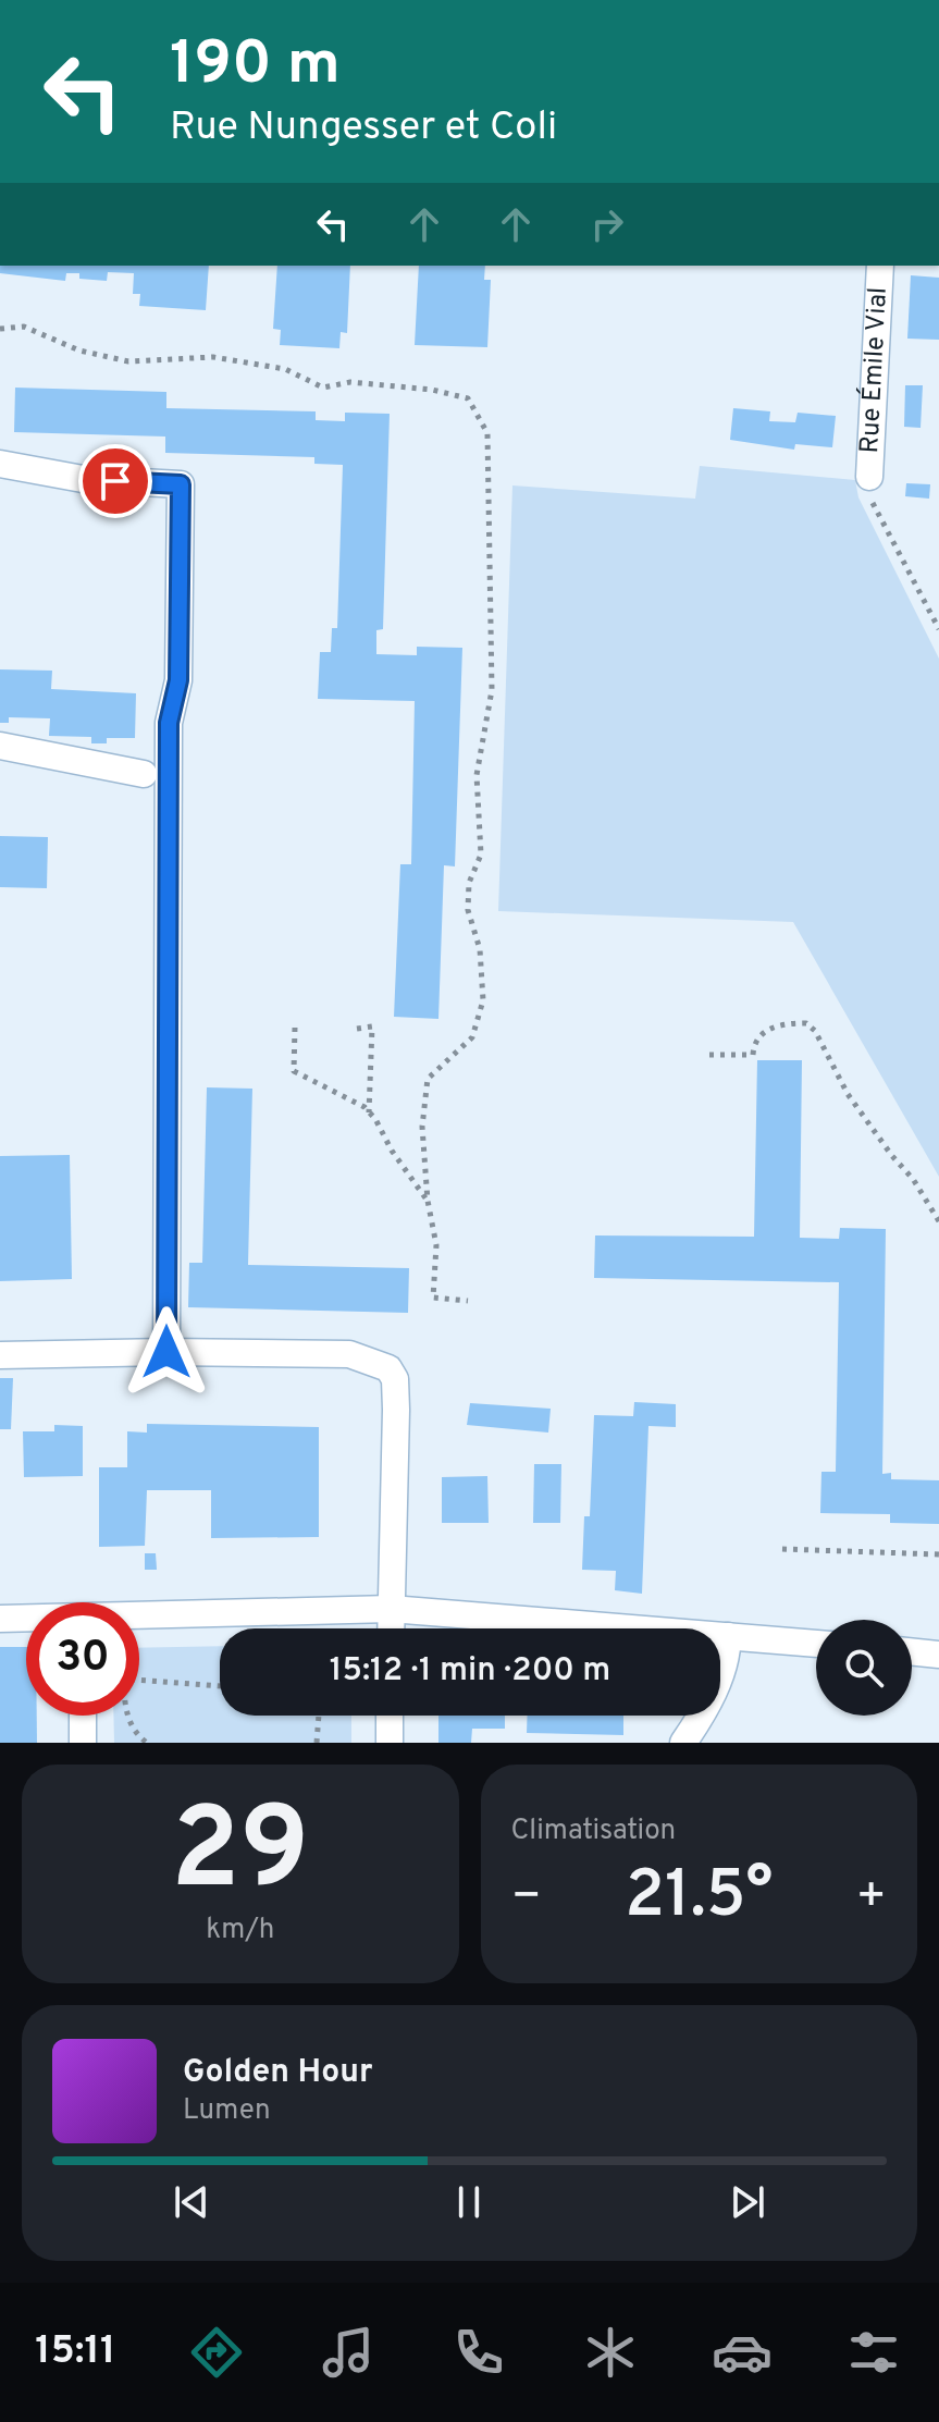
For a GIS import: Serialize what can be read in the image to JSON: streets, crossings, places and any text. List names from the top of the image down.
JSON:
{
  "streets": {
    "street": ["Rue Émile Vial"]
  },
  "page": {
    "turn": ["190 m", "Rue Nungesser et Coli"],
    "limit": "30",
    "trip": "15:12 · 1 min · 200 m",
    "tile": [
      ["29", "km/h"],
      "Climatisation"
    ],
    "heat": ["−", "21.5°", "+"],
    "song": ["Golden Hour", "Lumen"],
    "tabs": "15:11"
  }
}
